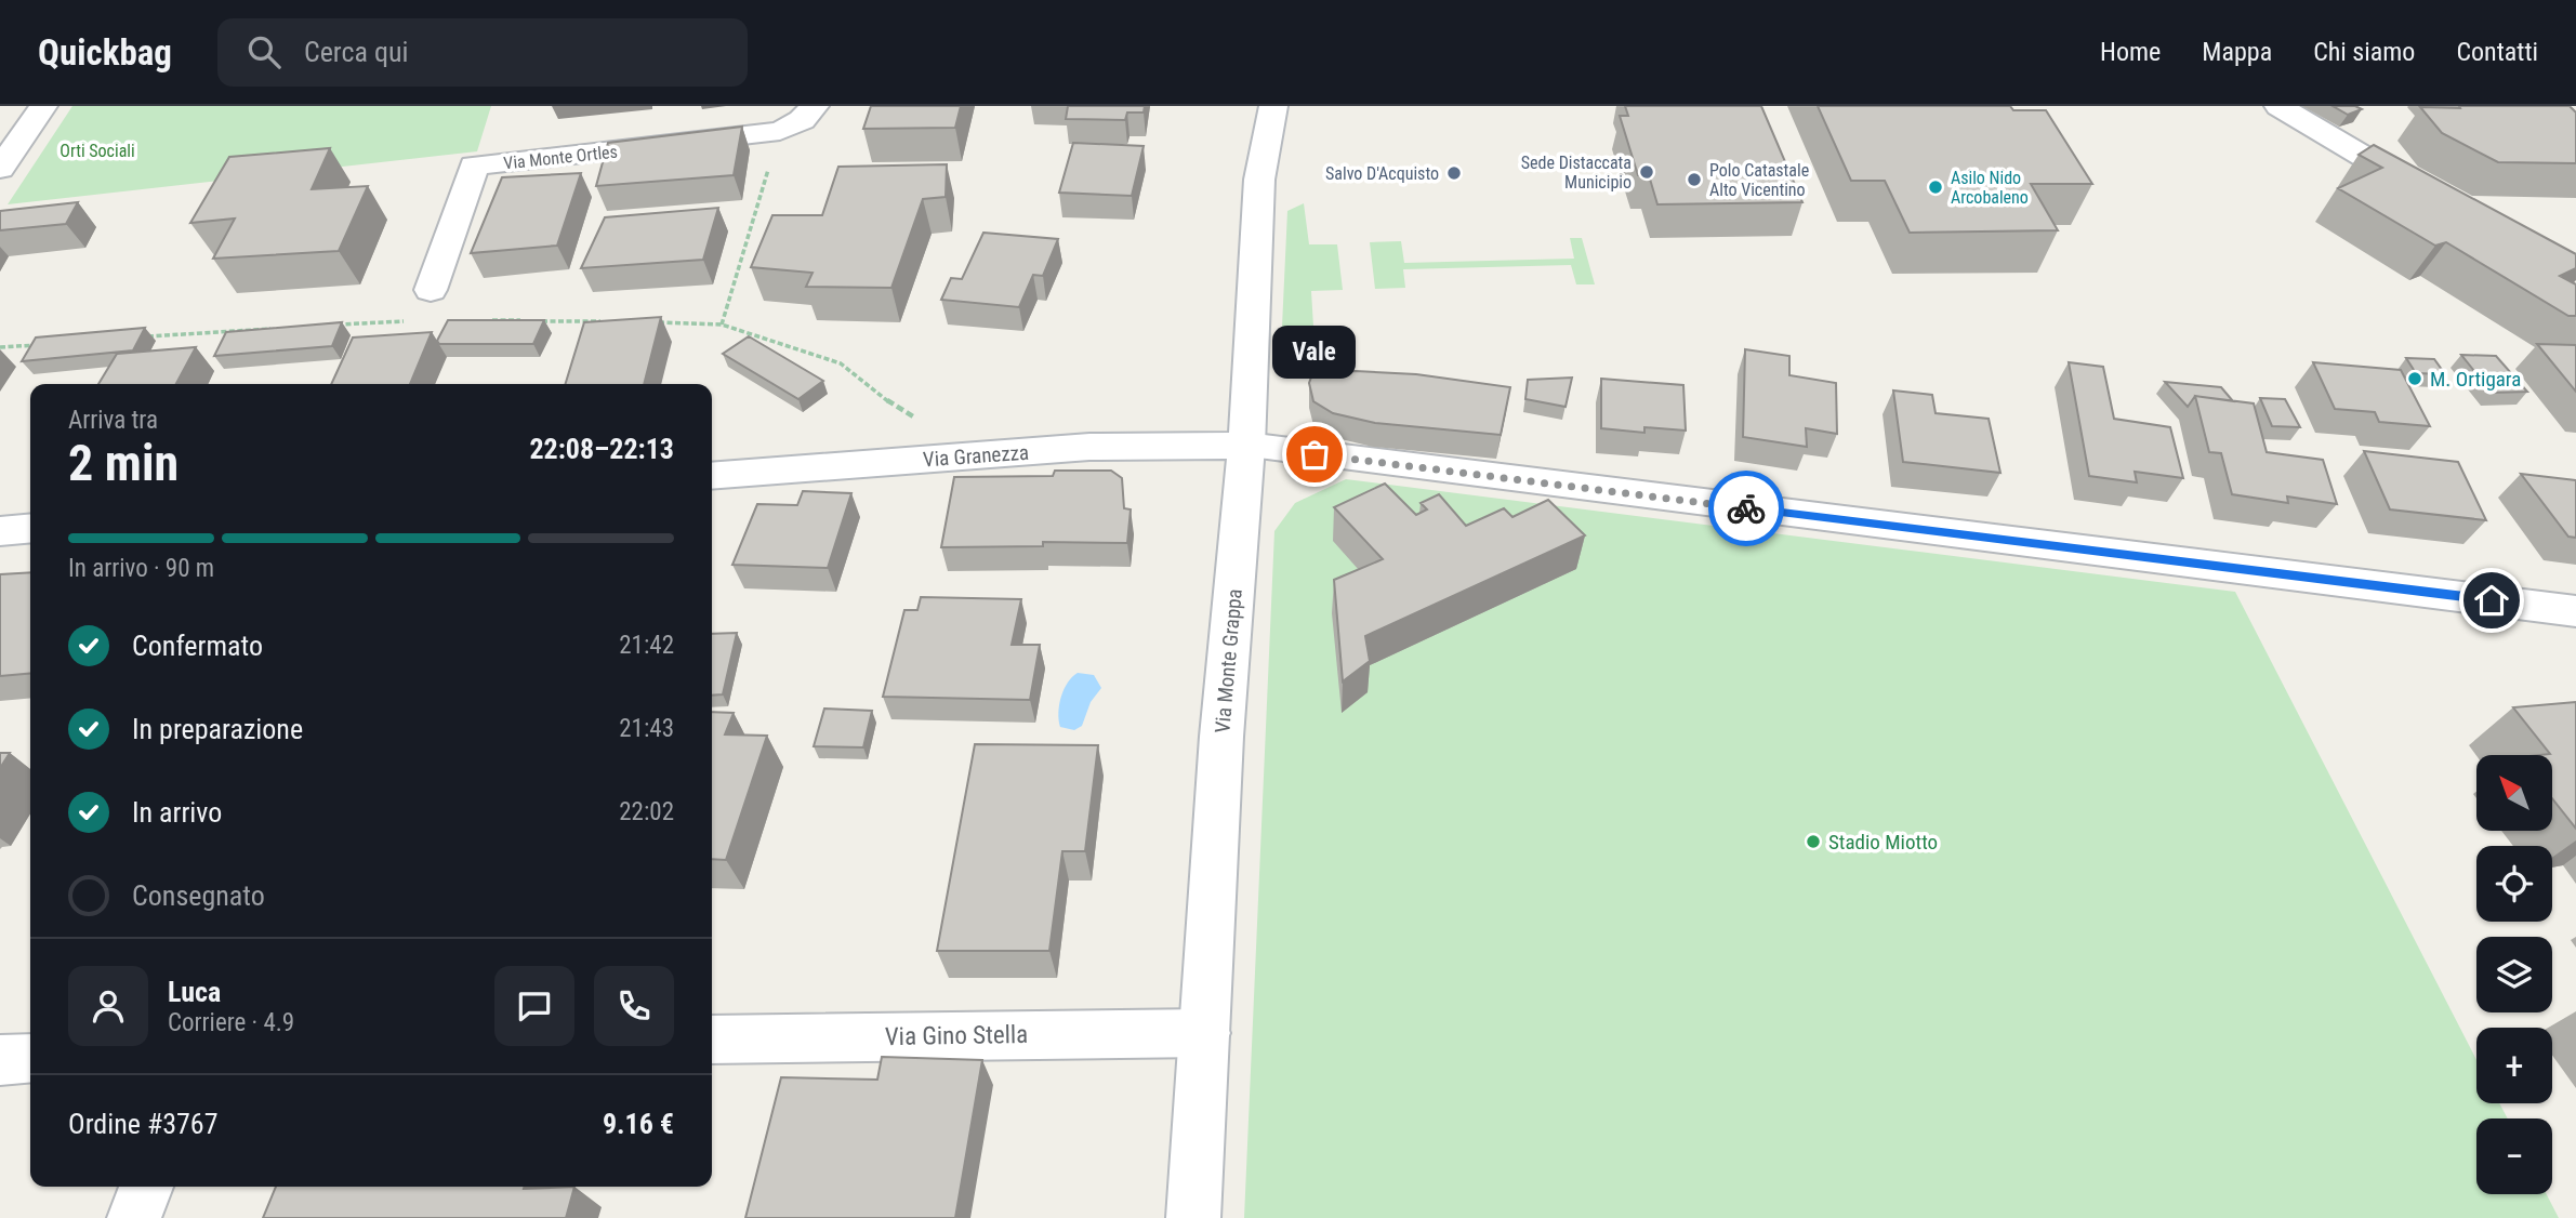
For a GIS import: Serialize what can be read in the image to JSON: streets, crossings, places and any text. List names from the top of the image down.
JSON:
{
  "streets": {
    "street": [
      "Via Monte Ortles",
      "Via Granezza",
      "Via Monte Grappa",
      "Via Gino Stella"
    ]
  },
  "crossings": [
    ["Via Granezza", "Via Monte Grappa"],
    ["Via Monte Grappa", "Via Gino Stella"]
  ],
  "parks": ["Orti Sociali"],
  "places": [
    "Sede Distaccata Municipio",
    "Salvo D'Acquisto",
    "Polo Catastale Alto Vicentino",
    "Asilo Nido Arcobaleno",
    "M. Ortigara",
    "Vale",
    "Stadio Miotto"
  ],
  "north": "top left",
  "page": {
    "header": "Quickbag",
    "search": "Cerca qui",
    "nav": [
      "Home",
      "Mappa",
      "Chi siamo",
      "Contatti"
    ],
    "bubble": "Vale",
    "heading": ["2 min", "Arriva tra", "22:08–22:13"],
    "panel": [
      "Luca",
      "Corriere · 4.9",
      "Ordine #3767",
      "9.16 €"
    ],
    "bar": "In arrivo · 90 m",
    "list": [
      ["Confermato", "21:42"],
      ["In preparazione", "21:43"],
      ["In arrivo", "22:02"],
      "Consegnato"
    ],
    "map_buttons": ["+", "−"]
  }
}
